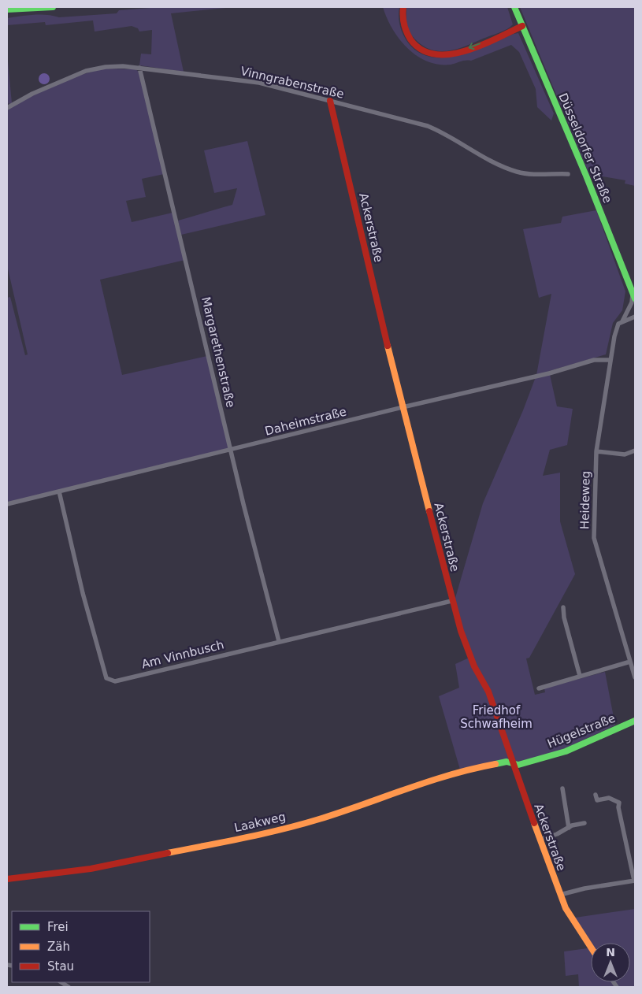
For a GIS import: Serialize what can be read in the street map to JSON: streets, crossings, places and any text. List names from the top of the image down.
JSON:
{
  "streets": {
    "main road": [
      "Düsseldorfer Straße",
      "Ackerstraße",
      "Hügelstraße",
      "Laakweg"
    ],
    "street": [
      "Vinngrabenstraße",
      "Margarethenstraße",
      "Daheimstraße",
      "Heideweg",
      "Am Vinnbusch"
    ]
  },
  "crossings": [
    ["Vinngrabenstraße", "Ackerstraße"],
    ["Vinngrabenstraße", "Margarethenstraße"],
    ["Düsseldorfer Straße", "Heideweg"],
    ["Ackerstraße", "Daheimstraße"],
    ["Ackerstraße", "Am Vinnbusch"],
    ["Ackerstraße", "Hügelstraße"],
    ["Ackerstraße", "Laakweg"],
    ["Margarethenstraße", "Daheimstraße"],
    ["Margarethenstraße", "Am Vinnbusch"],
    ["Daheimstraße", "Heideweg"],
    ["Daheimstraße", "Am Vinnbusch"],
    ["Hügelstraße", "Laakweg"]
  ],
  "parks": ["Friedhof Schwafheim"],
  "legend": ["Frei", "Zäh", "Stau"],
  "north": "top"
}
